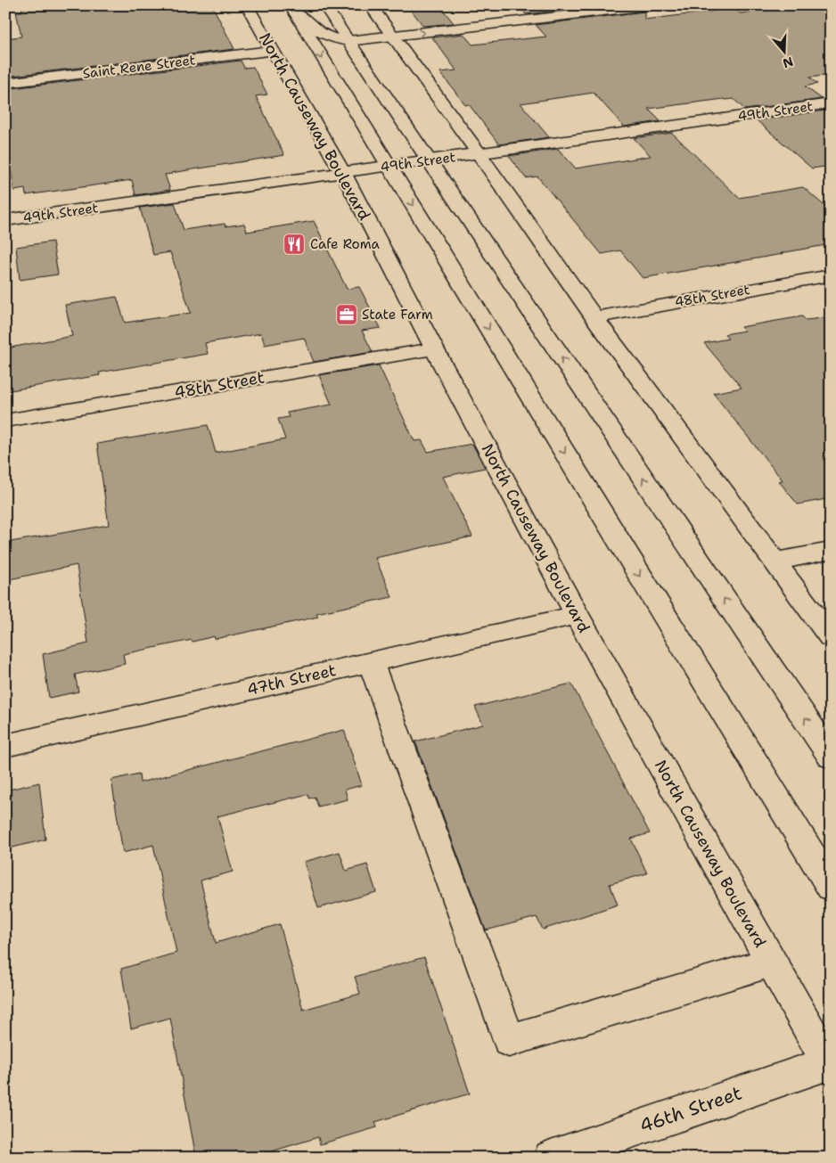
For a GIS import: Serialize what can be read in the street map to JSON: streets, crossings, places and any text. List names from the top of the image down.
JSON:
{
  "streets": {
    "main road": [
      "Saint Rene Street",
      "49th Street",
      "North Causeway Boulevard",
      "48th Street",
      "47th Street",
      "46th Street"
    ]
  },
  "crossings": [
    ["Saint Rene Street", "North Causeway Boulevard"],
    ["49th Street", "North Causeway Boulevard"],
    ["North Causeway Boulevard", "48th Street"],
    ["North Causeway Boulevard", "47th Street"],
    ["North Causeway Boulevard", "46th Street"]
  ],
  "places": {
    "restaurant": ["Cafe Roma"],
    "office": ["State Farm"]
  },
  "north": "bottom"
}
